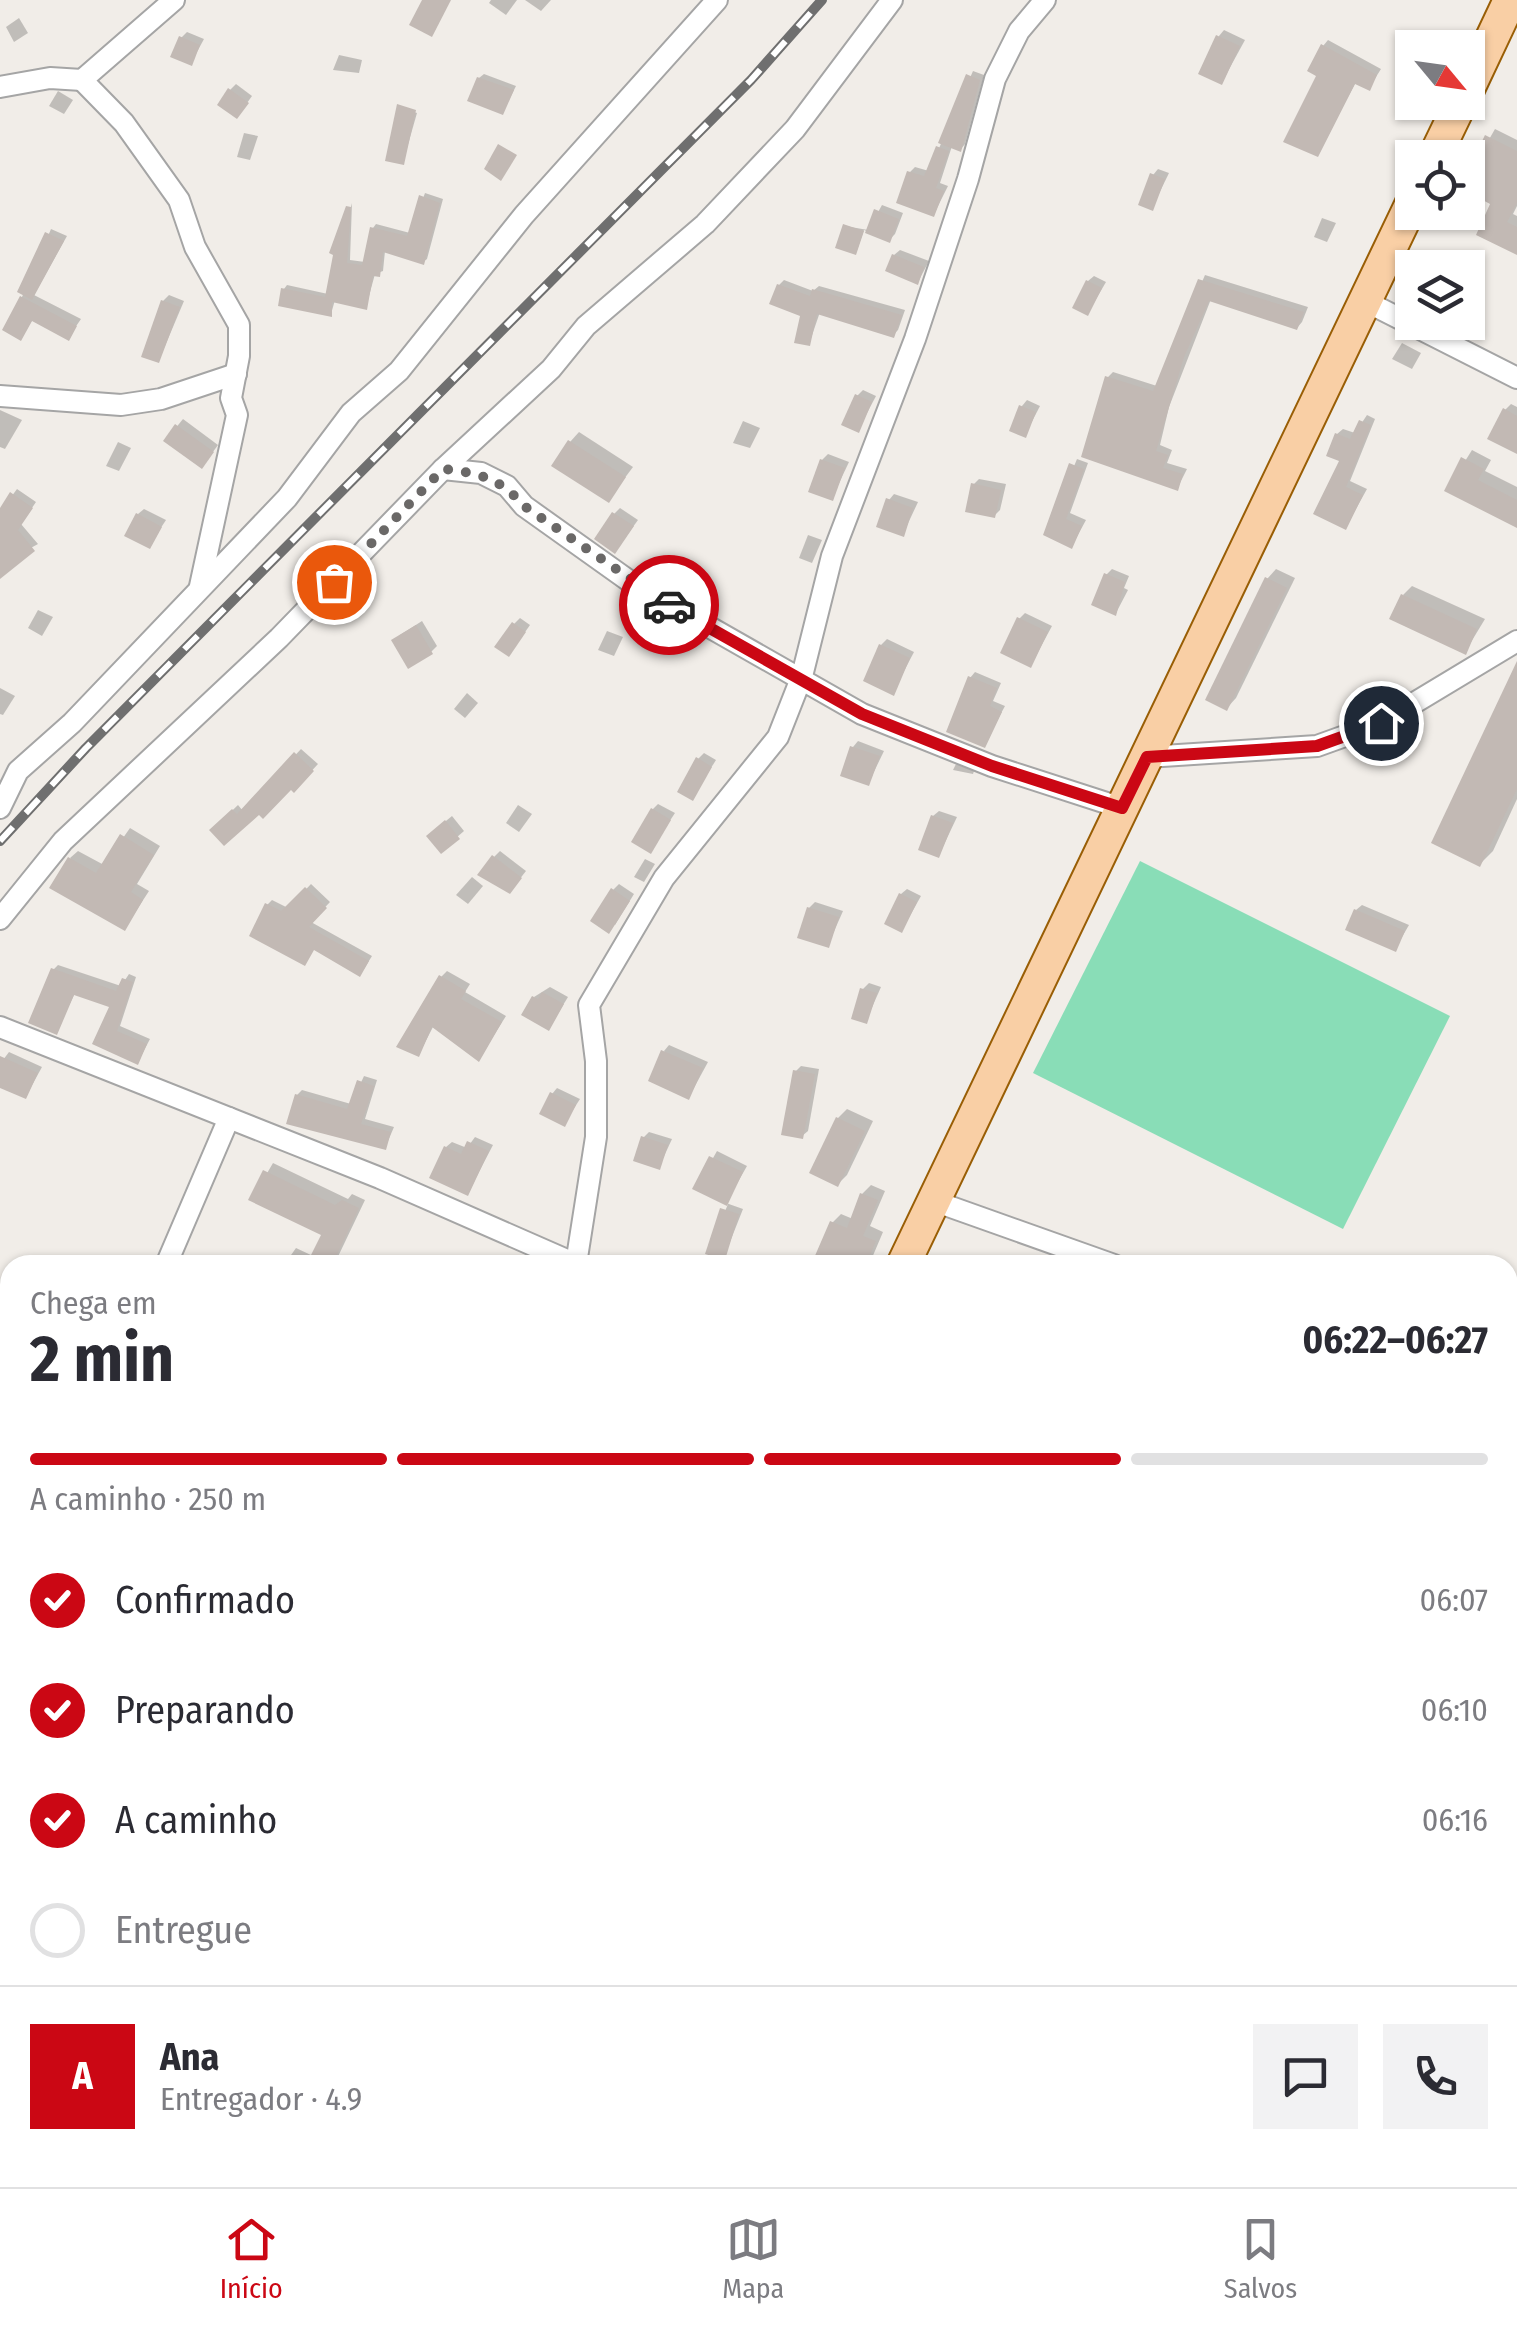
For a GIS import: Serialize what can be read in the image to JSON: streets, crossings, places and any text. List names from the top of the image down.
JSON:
{
  "north": "bottom right",
  "page": {
    "heading": ["2 min", "Chega em", "06:22–06:27"],
    "panel": ["Ana", "Entregador · 4.9"],
    "bar": "A caminho · 250 m",
    "list": [
      ["Confirmado", "06:07"],
      ["Preparando", "06:10"],
      ["A caminho", "06:16"],
      "Entregue"
    ],
    "round": "A",
    "tabs": ["Início", "Mapa", "Salvos"]
  }
}
